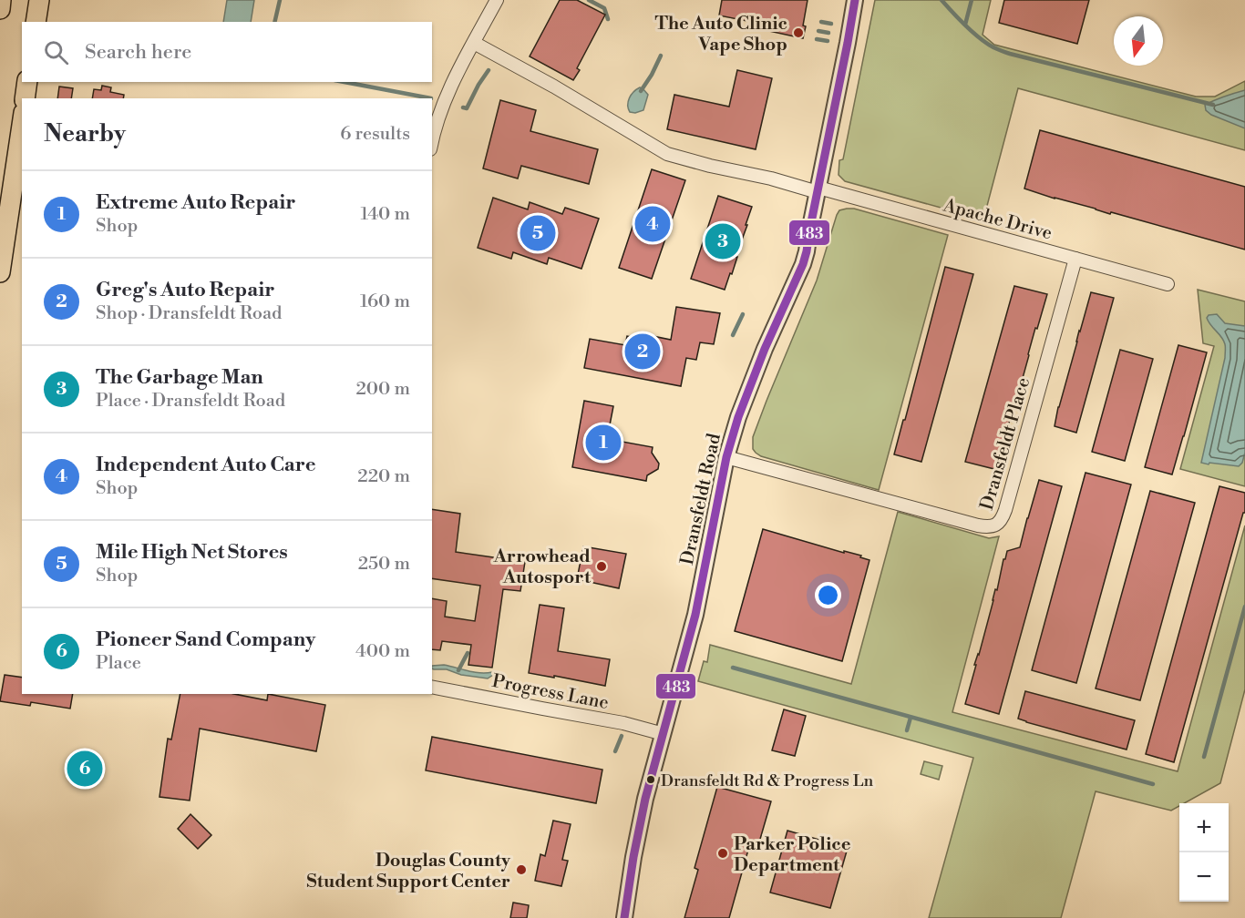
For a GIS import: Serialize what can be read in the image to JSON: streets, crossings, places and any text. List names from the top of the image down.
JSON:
{
  "streets": {
    "street": [
      "Apache Drive",
      "Dransfeldt Place",
      "Dransfeldt Road",
      "Progress Lane"
    ]
  },
  "crossings": [
    ["Apache Drive", "Dransfeldt Place"],
    ["Apache Drive", "Dransfeldt Road"],
    ["Dransfeldt Place", "Dransfeldt Road"],
    ["Dransfeldt Road", "Progress Lane"]
  ],
  "places": [
    "The Auto Clinic Vape Shop",
    "Arrowhead Autosport",
    "Dransfeldt Rd & Progress Ln",
    "Parker Police Department",
    "Douglas County Student Support Center"
  ],
  "lines": ["transit line 483"],
  "north": "bottom",
  "page": {
    "search": "Search here",
    "heading": ["Nearby", "6 results"],
    "list": [
      {
        "mark": "1",
        "name": "Extreme Auto Repair",
        "note": "Shop",
        "value": "140 m"
      },
      {
        "mark": "2",
        "name": "Greg's Auto Repair",
        "note": "Shop · Dransfeldt Road",
        "value": "160 m"
      },
      {
        "mark": "3",
        "name": "The Garbage Man",
        "note": "Place · Dransfeldt Road",
        "value": "200 m"
      },
      {
        "mark": "4",
        "name": "Independent Auto Care",
        "note": "Shop",
        "value": "220 m"
      },
      {
        "mark": "5",
        "name": "Mile High Net Stores",
        "note": "Shop",
        "value": "250 m"
      },
      {
        "mark": "6",
        "name": "Pioneer Sand Company",
        "note": "Place",
        "value": "400 m"
      }
    ],
    "pins": [
      "4",
      "5",
      "3",
      "2",
      "1",
      "6"
    ],
    "map_buttons": ["+", "−"]
  }
}
